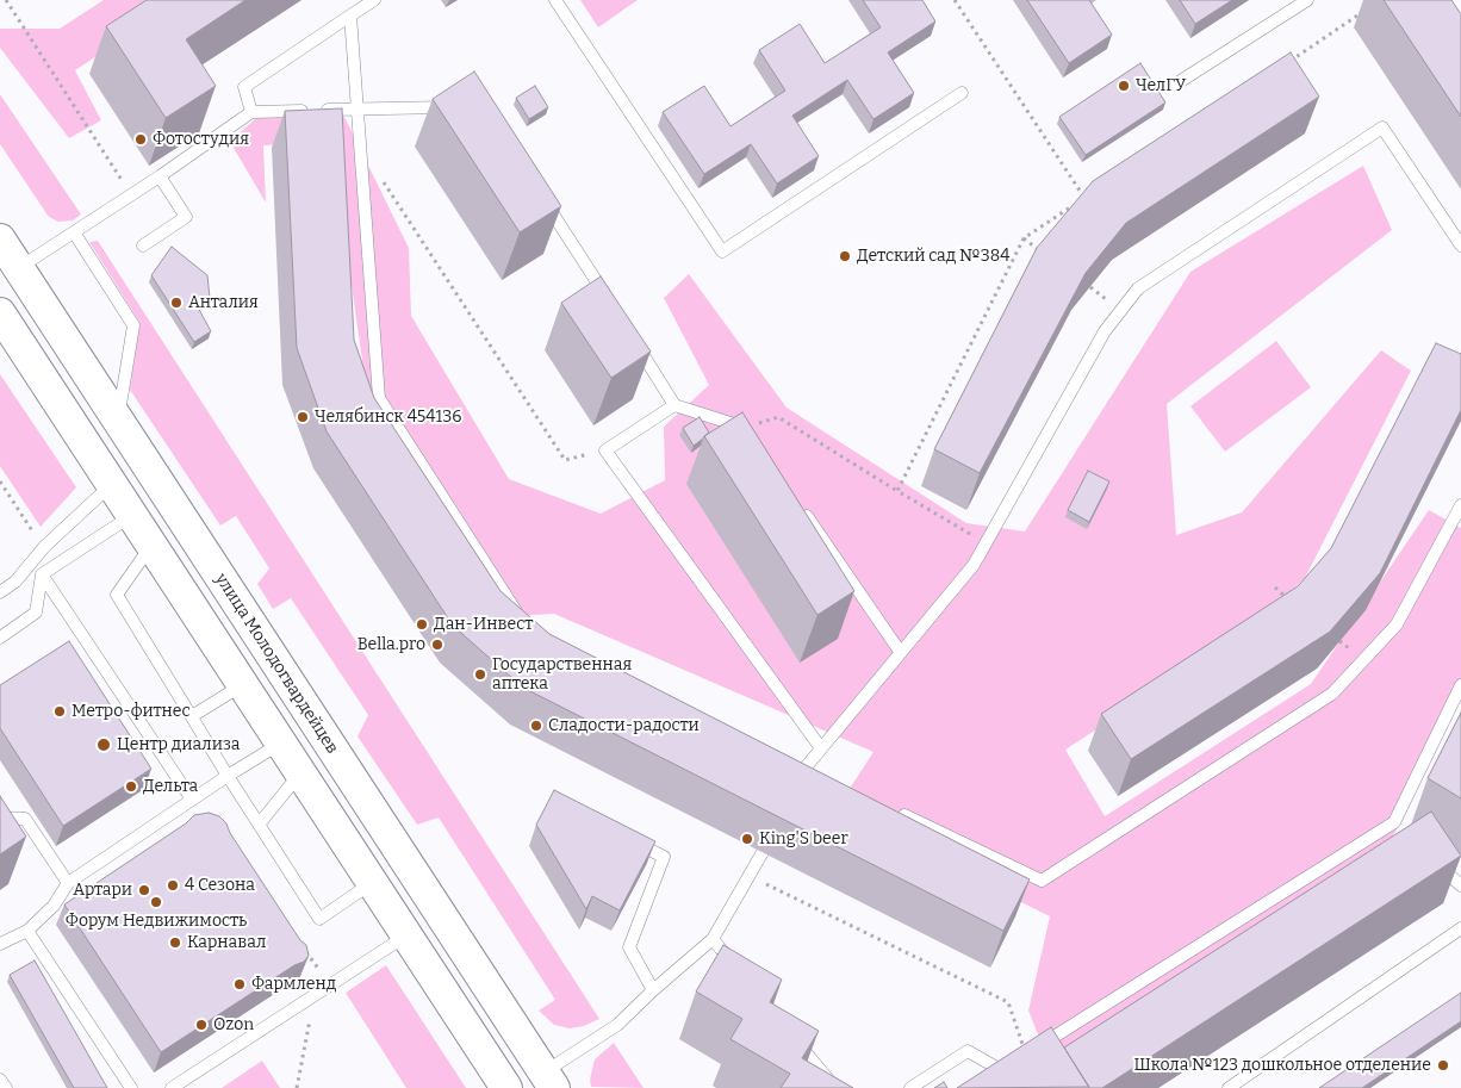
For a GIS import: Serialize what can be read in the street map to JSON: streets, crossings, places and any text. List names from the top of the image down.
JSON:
{
  "streets": {
    "main road": ["улица Молодогвардейцев"]
  },
  "places": [
    "ЧелГУ",
    "Фотостудия",
    "Детский сад №384",
    "Анталия",
    "Челябинск 454136",
    "Дан-Инвест",
    "Bella.pro",
    "Государственная аптека",
    "Метро-фитнес",
    "Сладости-радости",
    "Центр диализа",
    "Дельта",
    "King'S beer",
    "4 Сезона",
    "Артари",
    "Форум Недвижимость",
    "Карнавал",
    "Фармленд",
    "Ozon",
    "Школа №123 дошкольное отделение"
  ]
}
